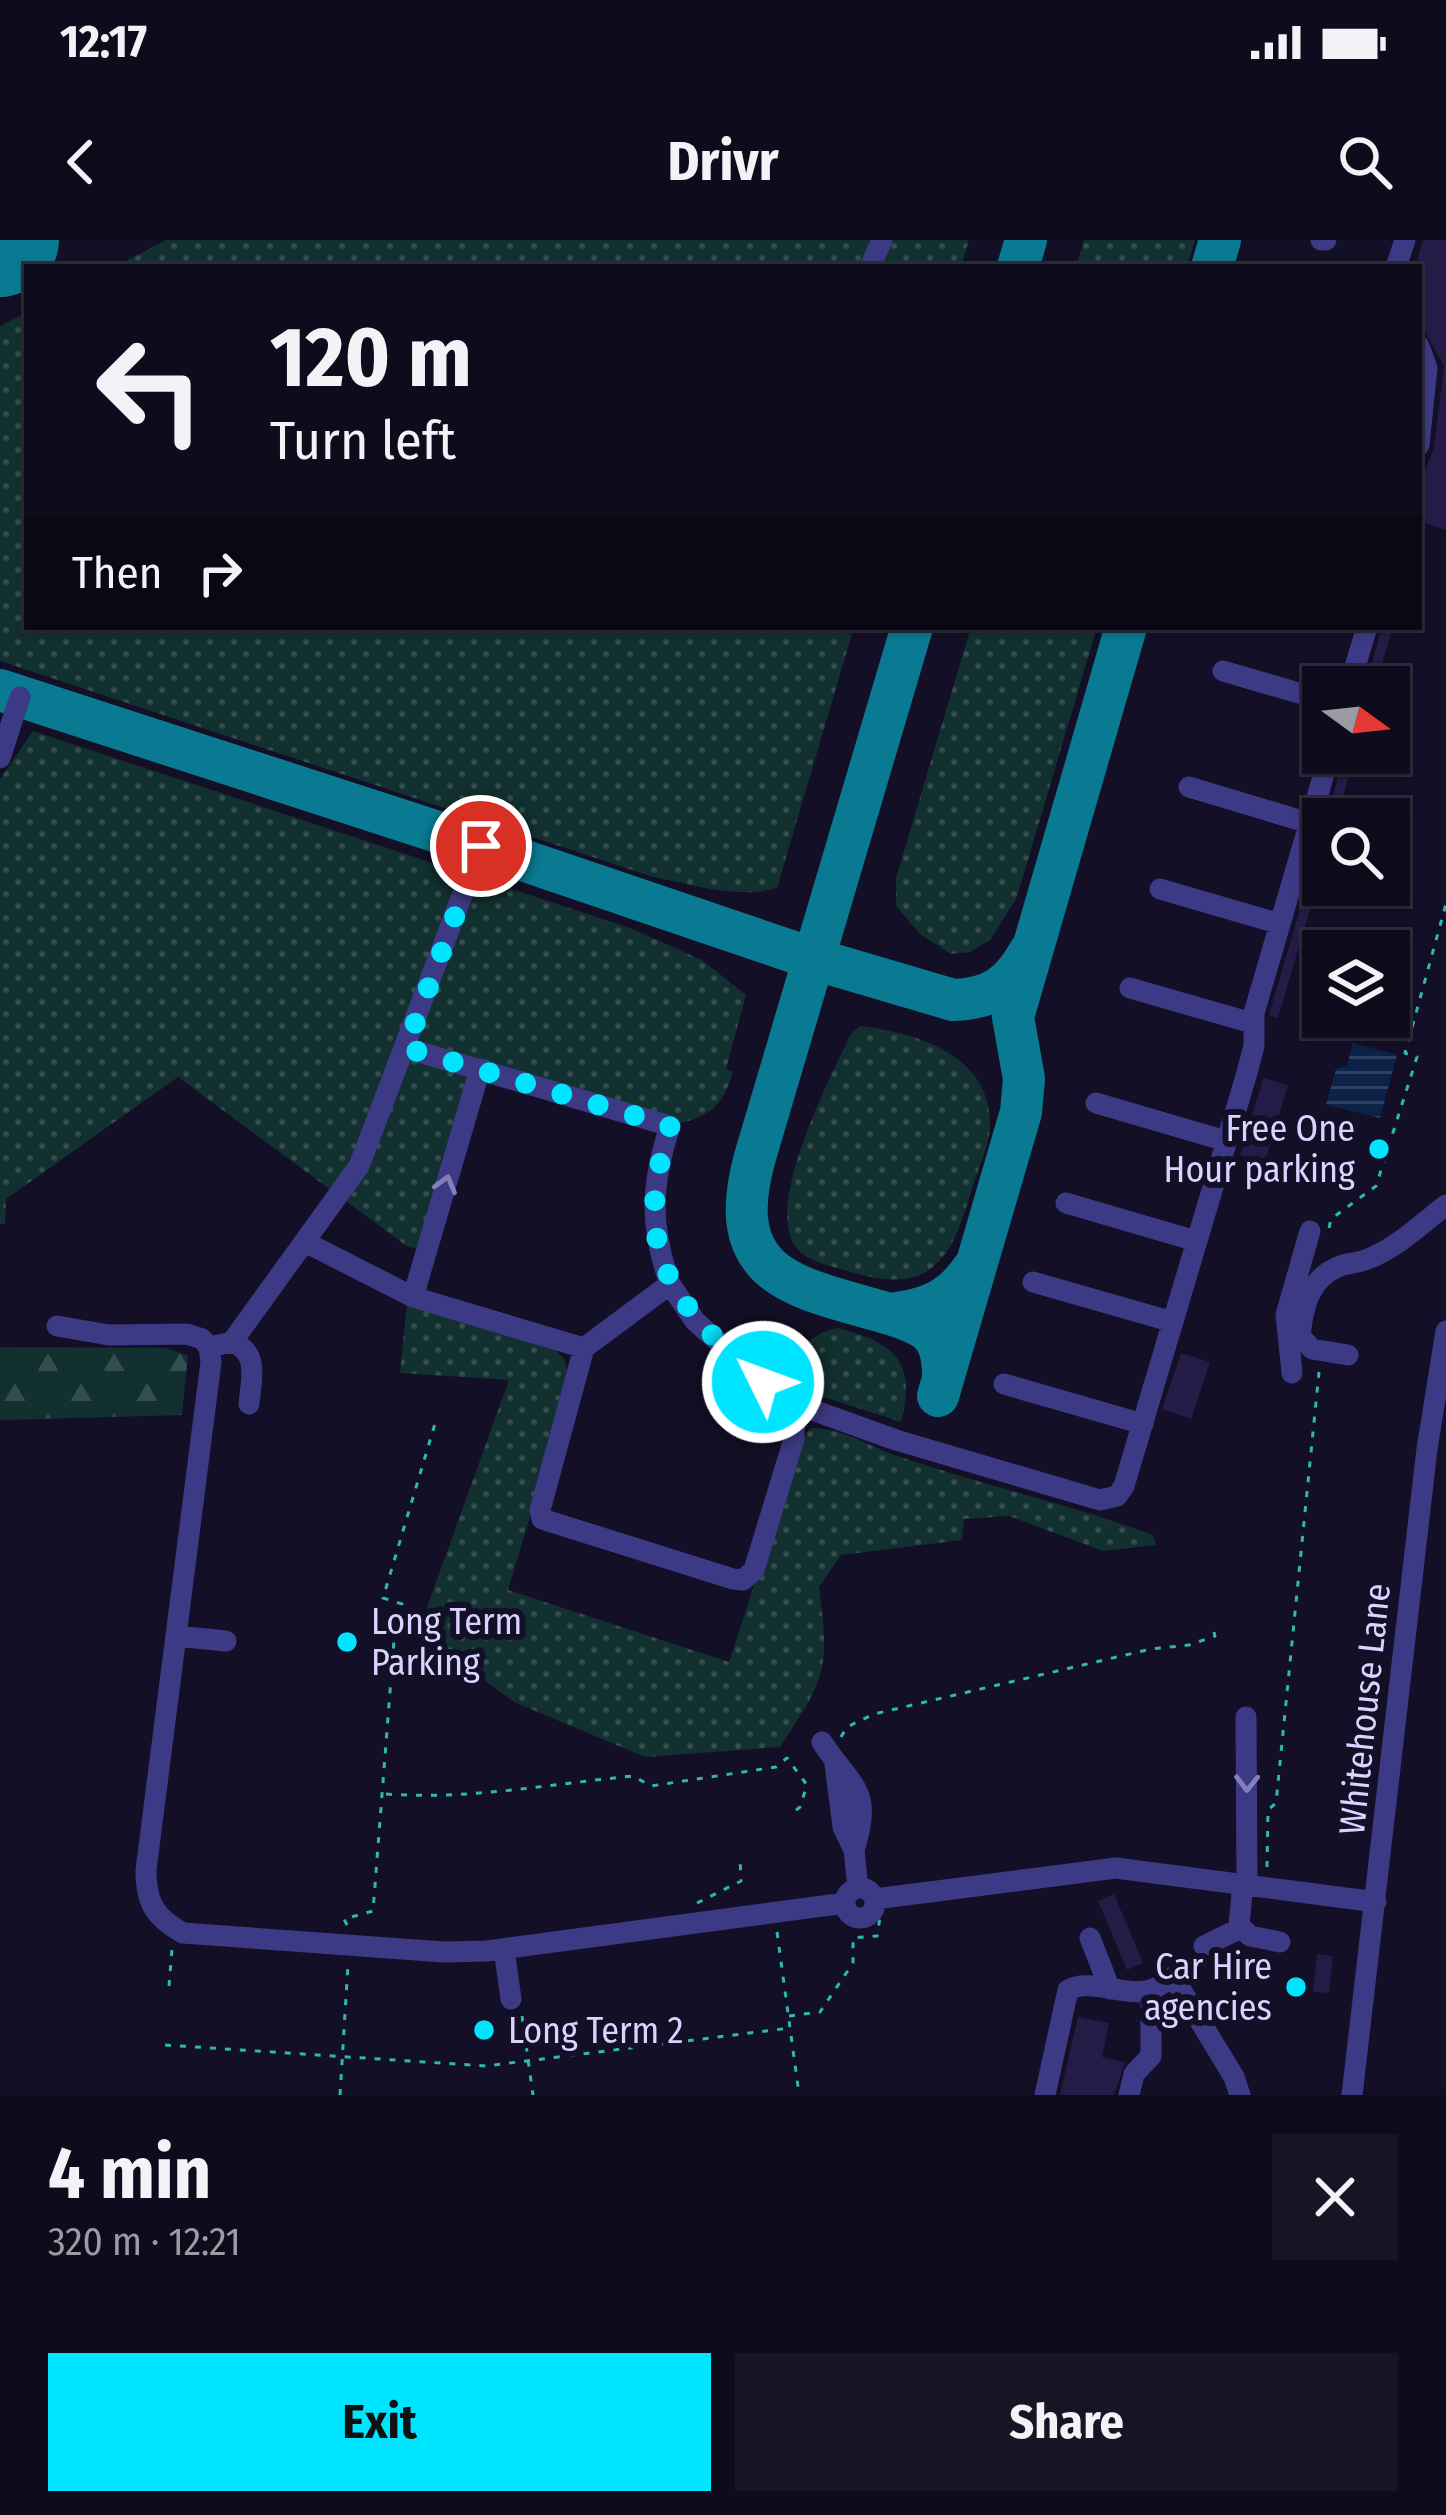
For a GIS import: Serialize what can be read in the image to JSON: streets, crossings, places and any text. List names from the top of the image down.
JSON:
{
  "streets": {
    "street": ["Whitehouse Lane"]
  },
  "places": [
    "Free One Hour parking",
    "Long Term Parking",
    "Car Hire agencies",
    "Long Term 2"
  ],
  "north": "right",
  "page": {
    "status": "12:17",
    "header": "Drivr",
    "turn": ["120 m", "Turn left"],
    "then": "Then",
    "heading": ["4 min", "320 m · 12:21"],
    "buttons": ["Exit", "Share"]
  }
}
